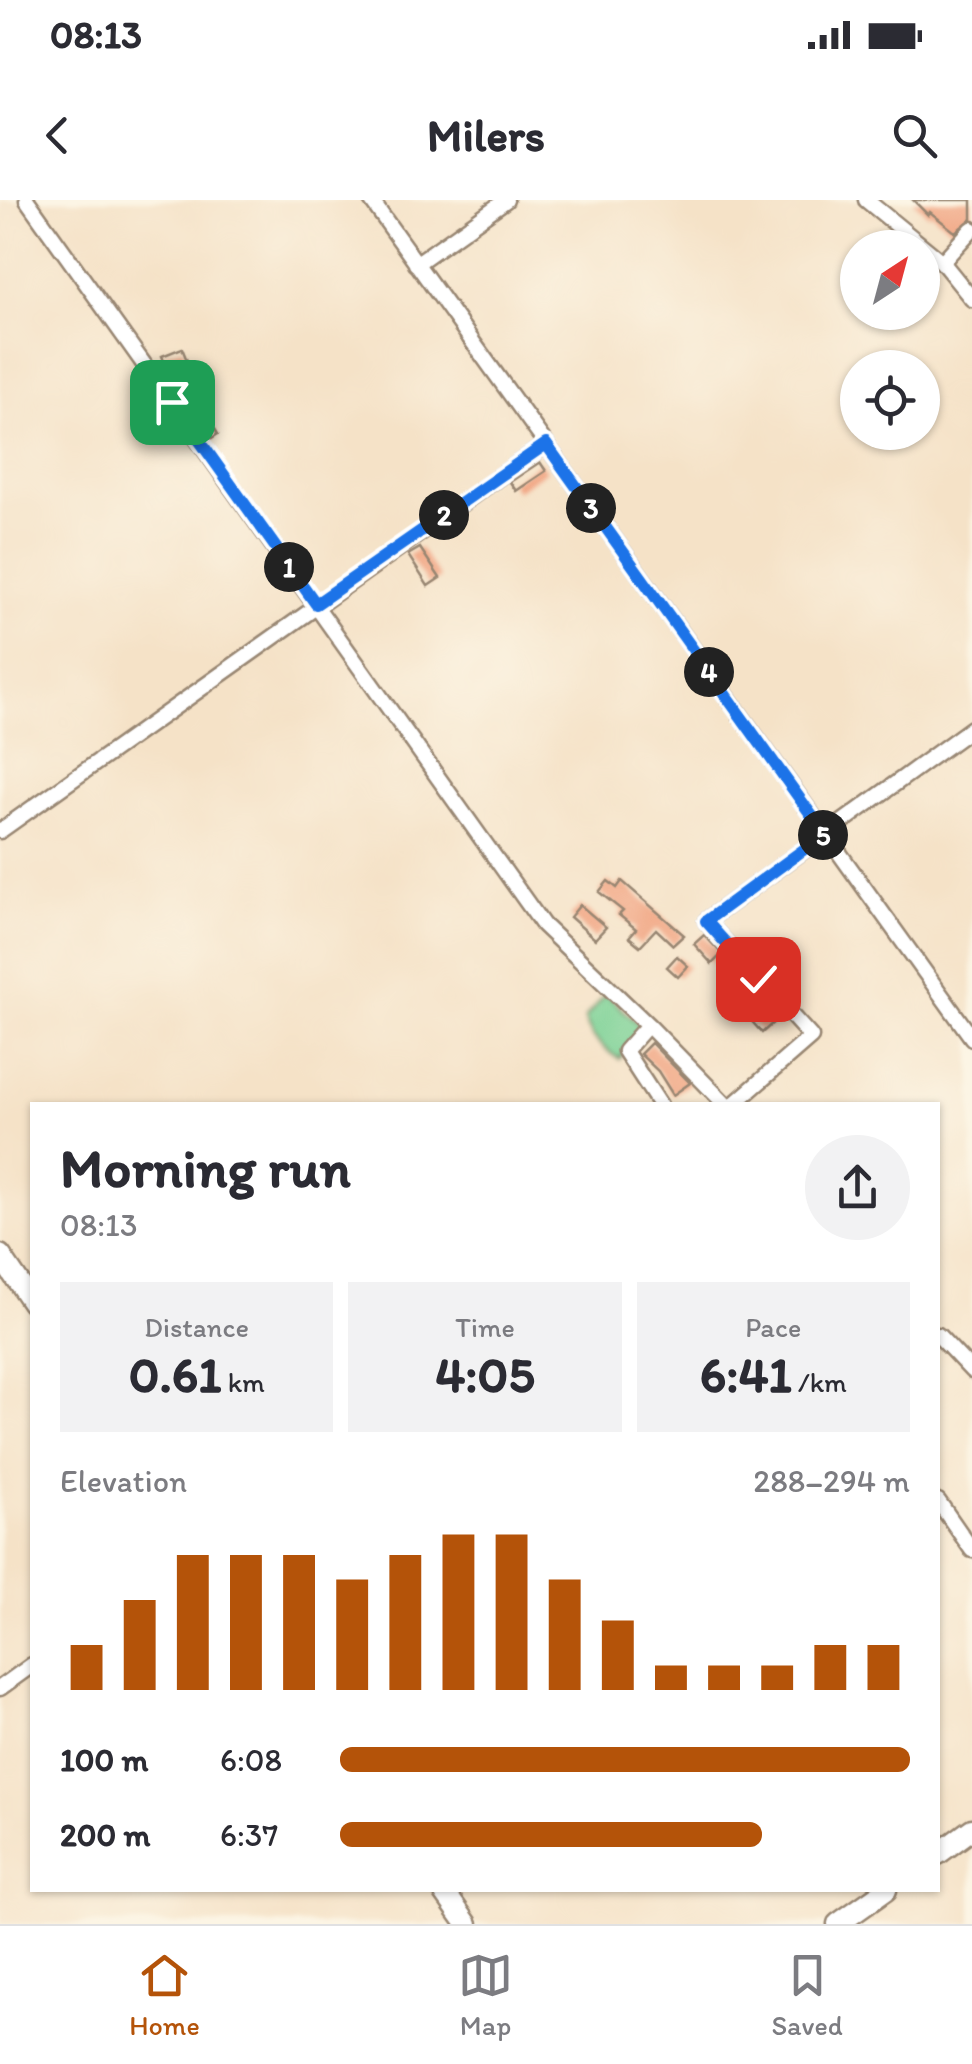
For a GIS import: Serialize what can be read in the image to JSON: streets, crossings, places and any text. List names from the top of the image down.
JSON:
{
  "north": "top right",
  "page": {
    "status": "08:13",
    "header": "Milers",
    "pins": [
      "3",
      "2",
      "1",
      "4",
      "5"
    ],
    "heading": ["Morning run", "08:13"],
    "stats": [
      ["Distance", "0.61 km"],
      ["Time", "4:05"],
      ["Pace", "6:41 /km"]
    ],
    "chart": ["Elevation", "288–294 m"],
    "list": [
      {
        "name": "100 m",
        "note": "6:08"
      },
      {
        "name": "200 m",
        "note": "6:37"
      }
    ],
    "tabs": ["Home", "Map", "Saved"]
  }
}
